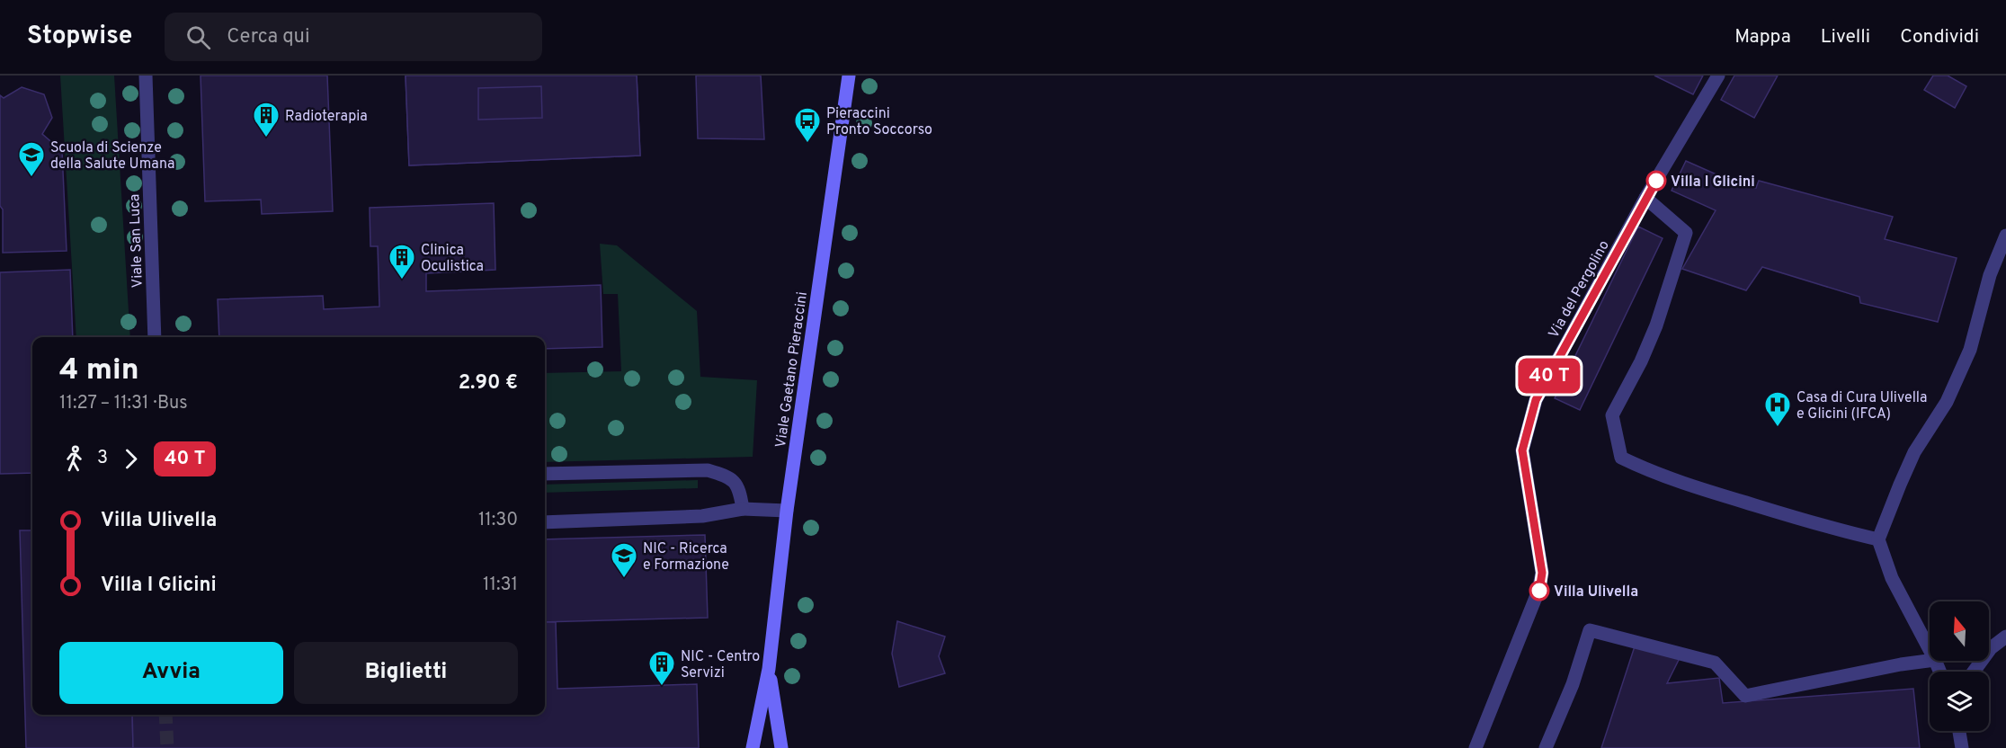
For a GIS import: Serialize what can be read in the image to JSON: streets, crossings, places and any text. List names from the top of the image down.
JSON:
{
  "streets": {
    "main road": ["Viale Gaetano Pieraccini"],
    "street": ["Viale San Luca", "Via del Pergolino"]
  },
  "places": {
    "building": ["Radioterapia", "Clinica Oculistica", "NIC - Centro Servizi"],
    "bus stop": ["Pieraccini Pronto Soccorso"],
    "school or university": ["Scuola di Scienze della Salute Umana", "NIC - Ricerca e Formazione"],
    "other": ["Villa I Glicini", "Villa Ulivella"],
    "hospital": ["Casa di Cura Ulivella e Glicini (IFCA)"]
  },
  "north": "top",
  "page": {
    "header": "Stopwise",
    "search": "Cerca qui",
    "nav": ["Mappa", "Livelli", "Condividi"],
    "on_map": "40 T",
    "heading": ["4 min", "11:27 – 11:31 · Bus", "2.90 €"],
    "legs": ["3", "40 T"],
    "list": [
      {
        "name": "Villa Ulivella",
        "value": "11:30"
      },
      {
        "name": "Villa I Glicini",
        "value": "11:31"
      }
    ],
    "buttons": ["Avvia", "Biglietti"]
  }
}
